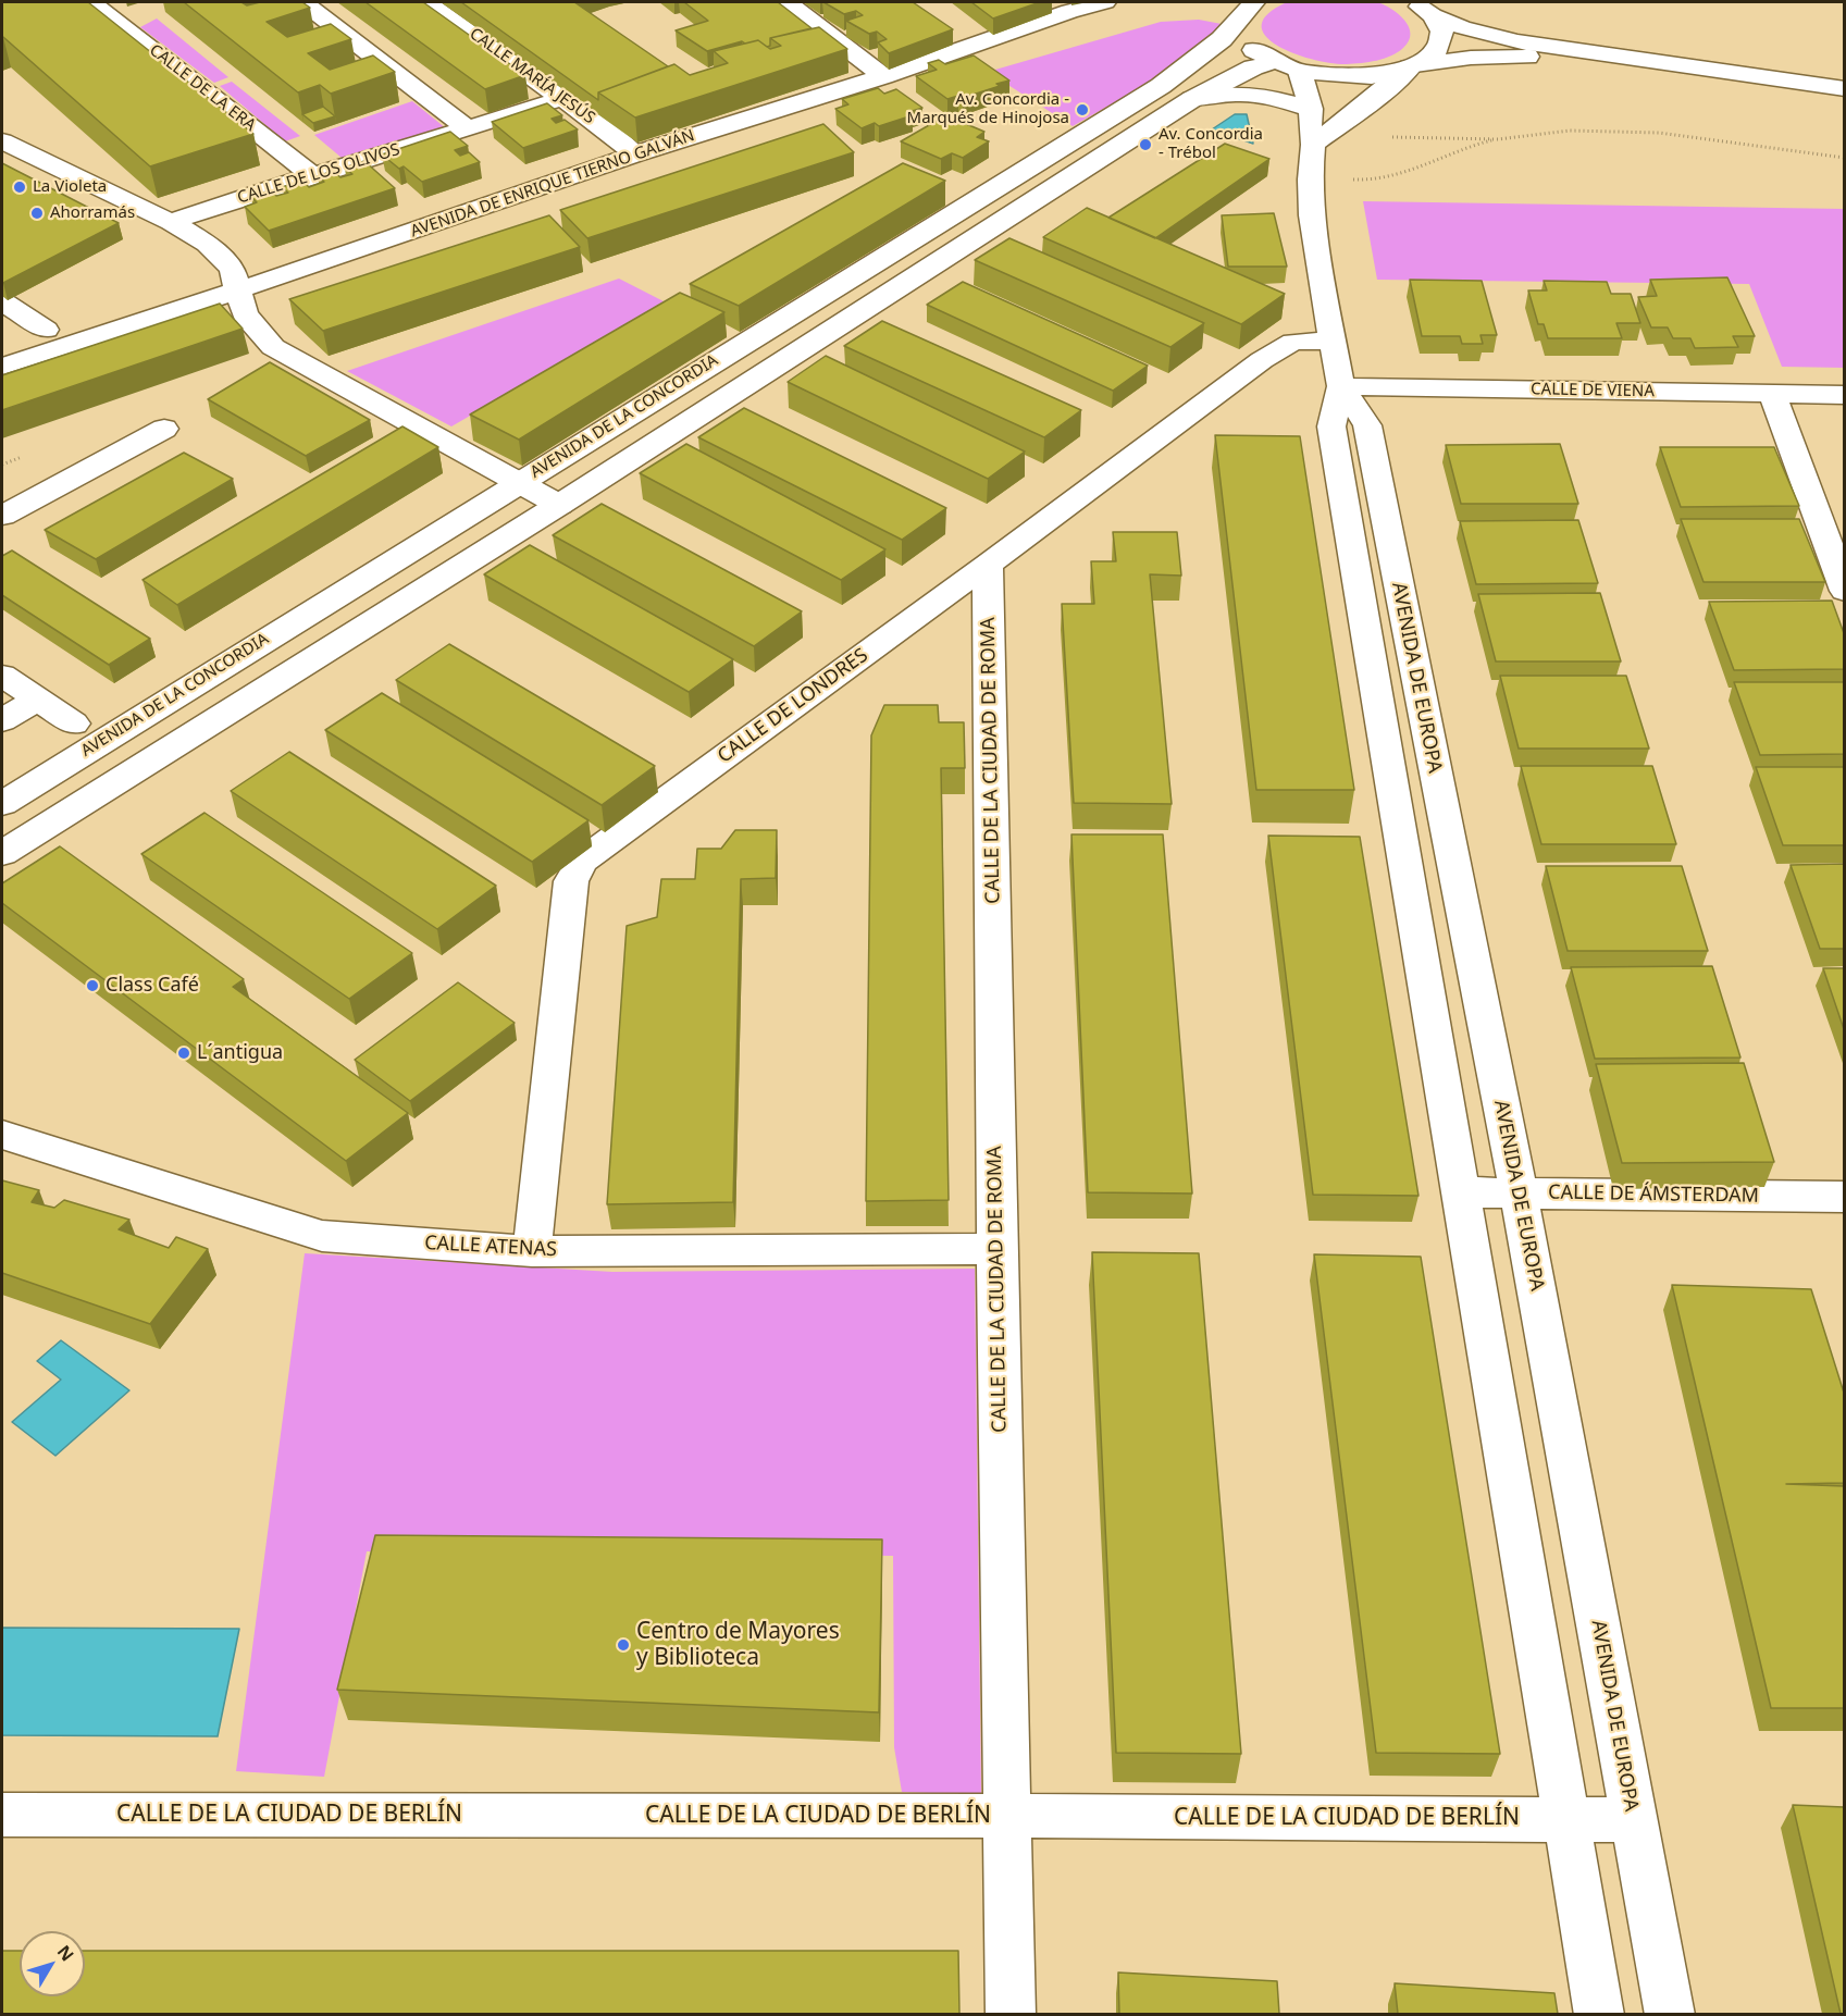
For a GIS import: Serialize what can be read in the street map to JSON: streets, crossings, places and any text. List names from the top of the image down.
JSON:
{
  "streets": {
    "street": [
      "CALLE MARÍA JESÚS",
      "CALLE DE LA ERA",
      "CALLE DE LOS OLIVOS",
      "AVENIDA DE ENRIQUE TIERNO GALVÁN",
      "CALLE DE VIENA",
      "AVENIDA DE LA CONCORDIA",
      "AVENIDA DE EUROPA",
      "CALLE DE LONDRES",
      "CALLE DE LA CIUDAD DE ROMA",
      "CALLE DE ÁMSTERDAM",
      "CALLE ATENAS",
      "CALLE DE LA CIUDAD DE BERLÍN"
    ]
  },
  "crossings": [
    ["CALLE MARÍA JESÚS", "CALLE DE LOS OLIVOS"],
    ["CALLE MARÍA JESÚS", "AVENIDA DE ENRIQUE TIERNO GALVÁN"],
    ["CALLE DE LA ERA", "CALLE DE LOS OLIVOS"],
    ["CALLE DE VIENA", "AVENIDA DE EUROPA"],
    ["AVENIDA DE LA CONCORDIA", "AVENIDA DE EUROPA"],
    ["AVENIDA DE EUROPA", "CALLE DE LONDRES"],
    ["AVENIDA DE EUROPA", "CALLE DE ÁMSTERDAM"],
    ["AVENIDA DE EUROPA", "CALLE DE LA CIUDAD DE BERLÍN"],
    ["CALLE DE LONDRES", "CALLE DE LA CIUDAD DE ROMA"],
    ["CALLE DE LONDRES", "CALLE ATENAS"],
    ["CALLE DE LA CIUDAD DE ROMA", "CALLE ATENAS"],
    ["CALLE DE LA CIUDAD DE ROMA", "CALLE DE LA CIUDAD DE BERLÍN"]
  ],
  "places": [
    "Av. Concordia - Marqués de Hinojosa",
    "Av. Concordia - Trébol",
    "La Violeta",
    "Ahorramás",
    "Class Café",
    "L´antigua",
    "Centro de Mayores y Biblioteca"
  ],
  "north": "top right"
}
